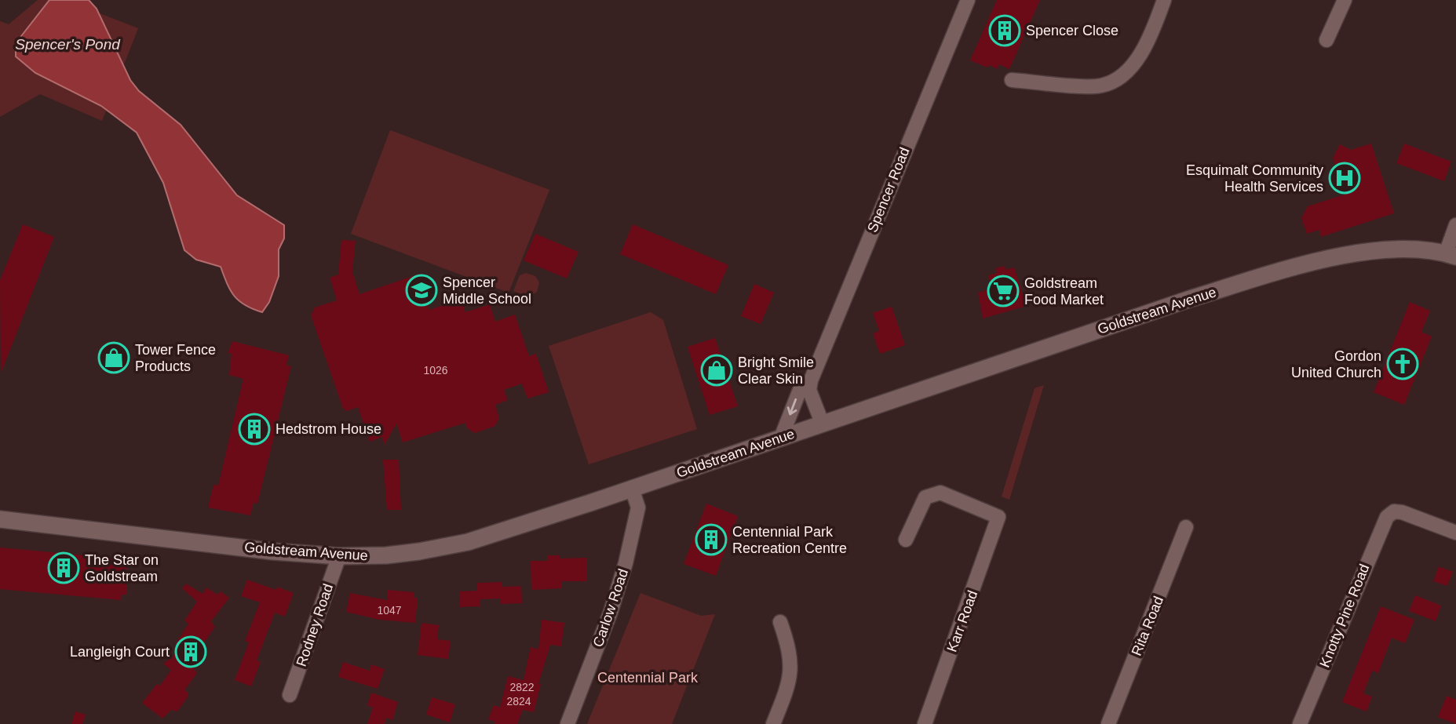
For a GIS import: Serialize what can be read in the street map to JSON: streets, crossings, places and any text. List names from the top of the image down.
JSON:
{
  "streets": {
    "main road": ["Goldstream Avenue"],
    "street": [
      "Spencer Road",
      "Carlow Road",
      "Knotty Pine Road",
      "Karr Road",
      "Rodney Road",
      "Rita Road"
    ]
  },
  "crossings": [
    ["Spencer Road", "Goldstream Avenue"],
    ["Goldstream Avenue", "Carlow Road"],
    ["Goldstream Avenue", "Rodney Road"]
  ],
  "water": ["Spencer's Pond"],
  "parks": ["Centennial Park"],
  "places": {
    "building": [
      "Spencer Close",
      "Hedstrom House",
      "Centennial Park Recreation Centre",
      "The Star on Goldstream",
      "Langleigh Court"
    ],
    "hospital": ["Esquimalt Community Health Services"],
    "school or university": ["Spencer Middle School"],
    "supermarket": ["Goldstream Food Market"],
    "shop": ["Tower Fence Products", "Bright Smile Clear Skin"],
    "church": ["Gordon United Church"]
  },
  "house_numbers": [
    "1026",
    "1047",
    "2822",
    "2824"
  ]
}
